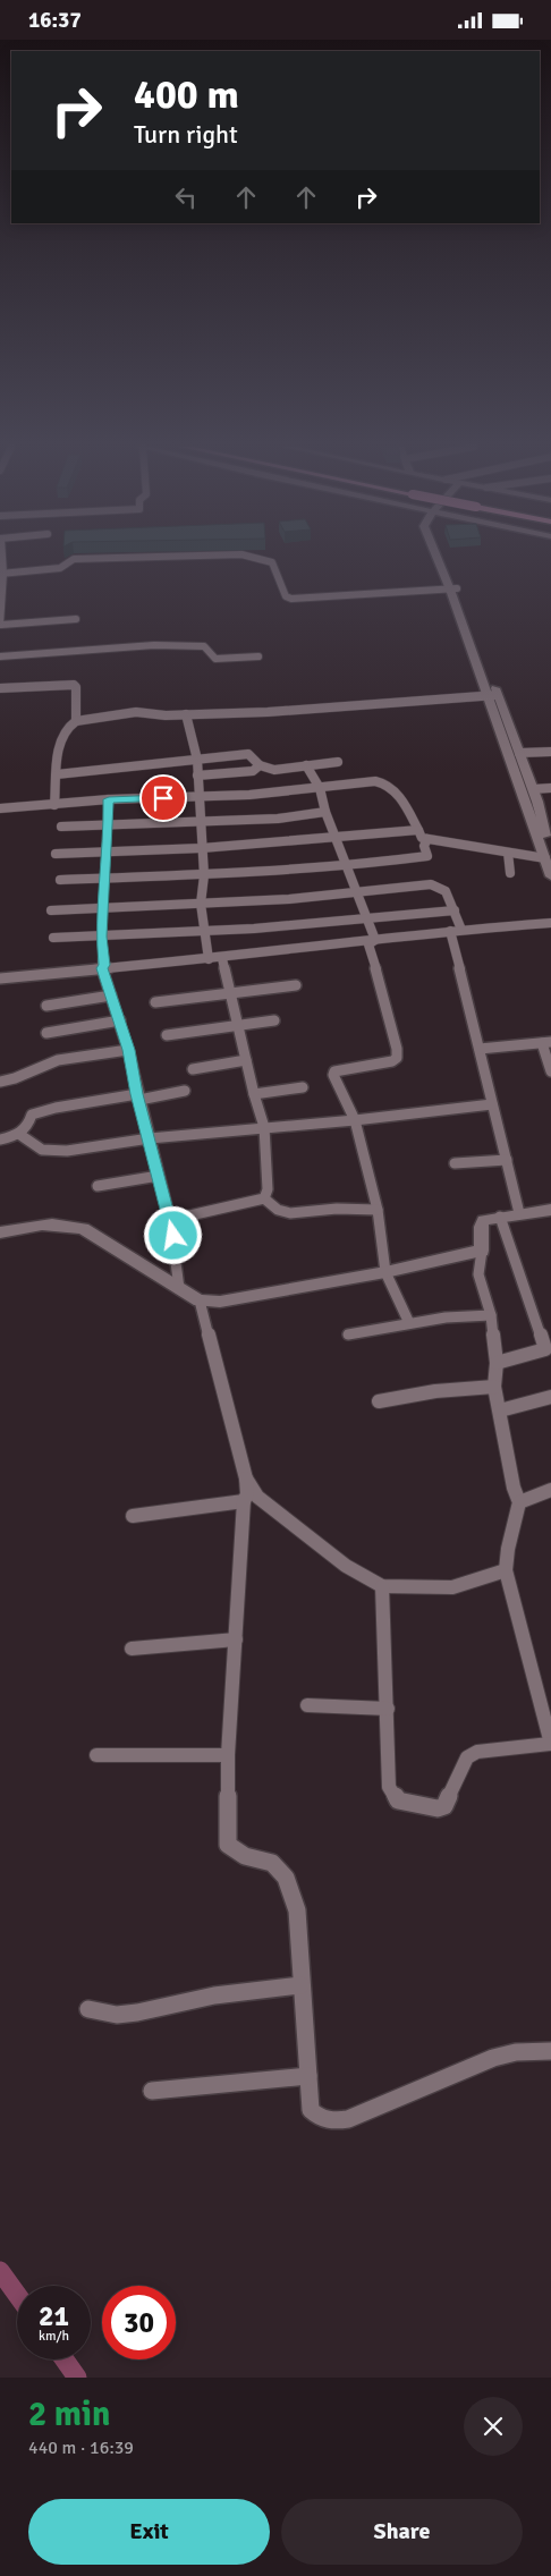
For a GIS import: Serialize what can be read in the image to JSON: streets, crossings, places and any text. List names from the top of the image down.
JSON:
{
  "page": {
    "status": "16:37",
    "turn": ["400 m", "Turn right"],
    "speed": "21 km/h",
    "limit": "30",
    "heading": ["2 min", "440 m · 16:39"],
    "buttons": ["Exit", "Share"]
  }
}
